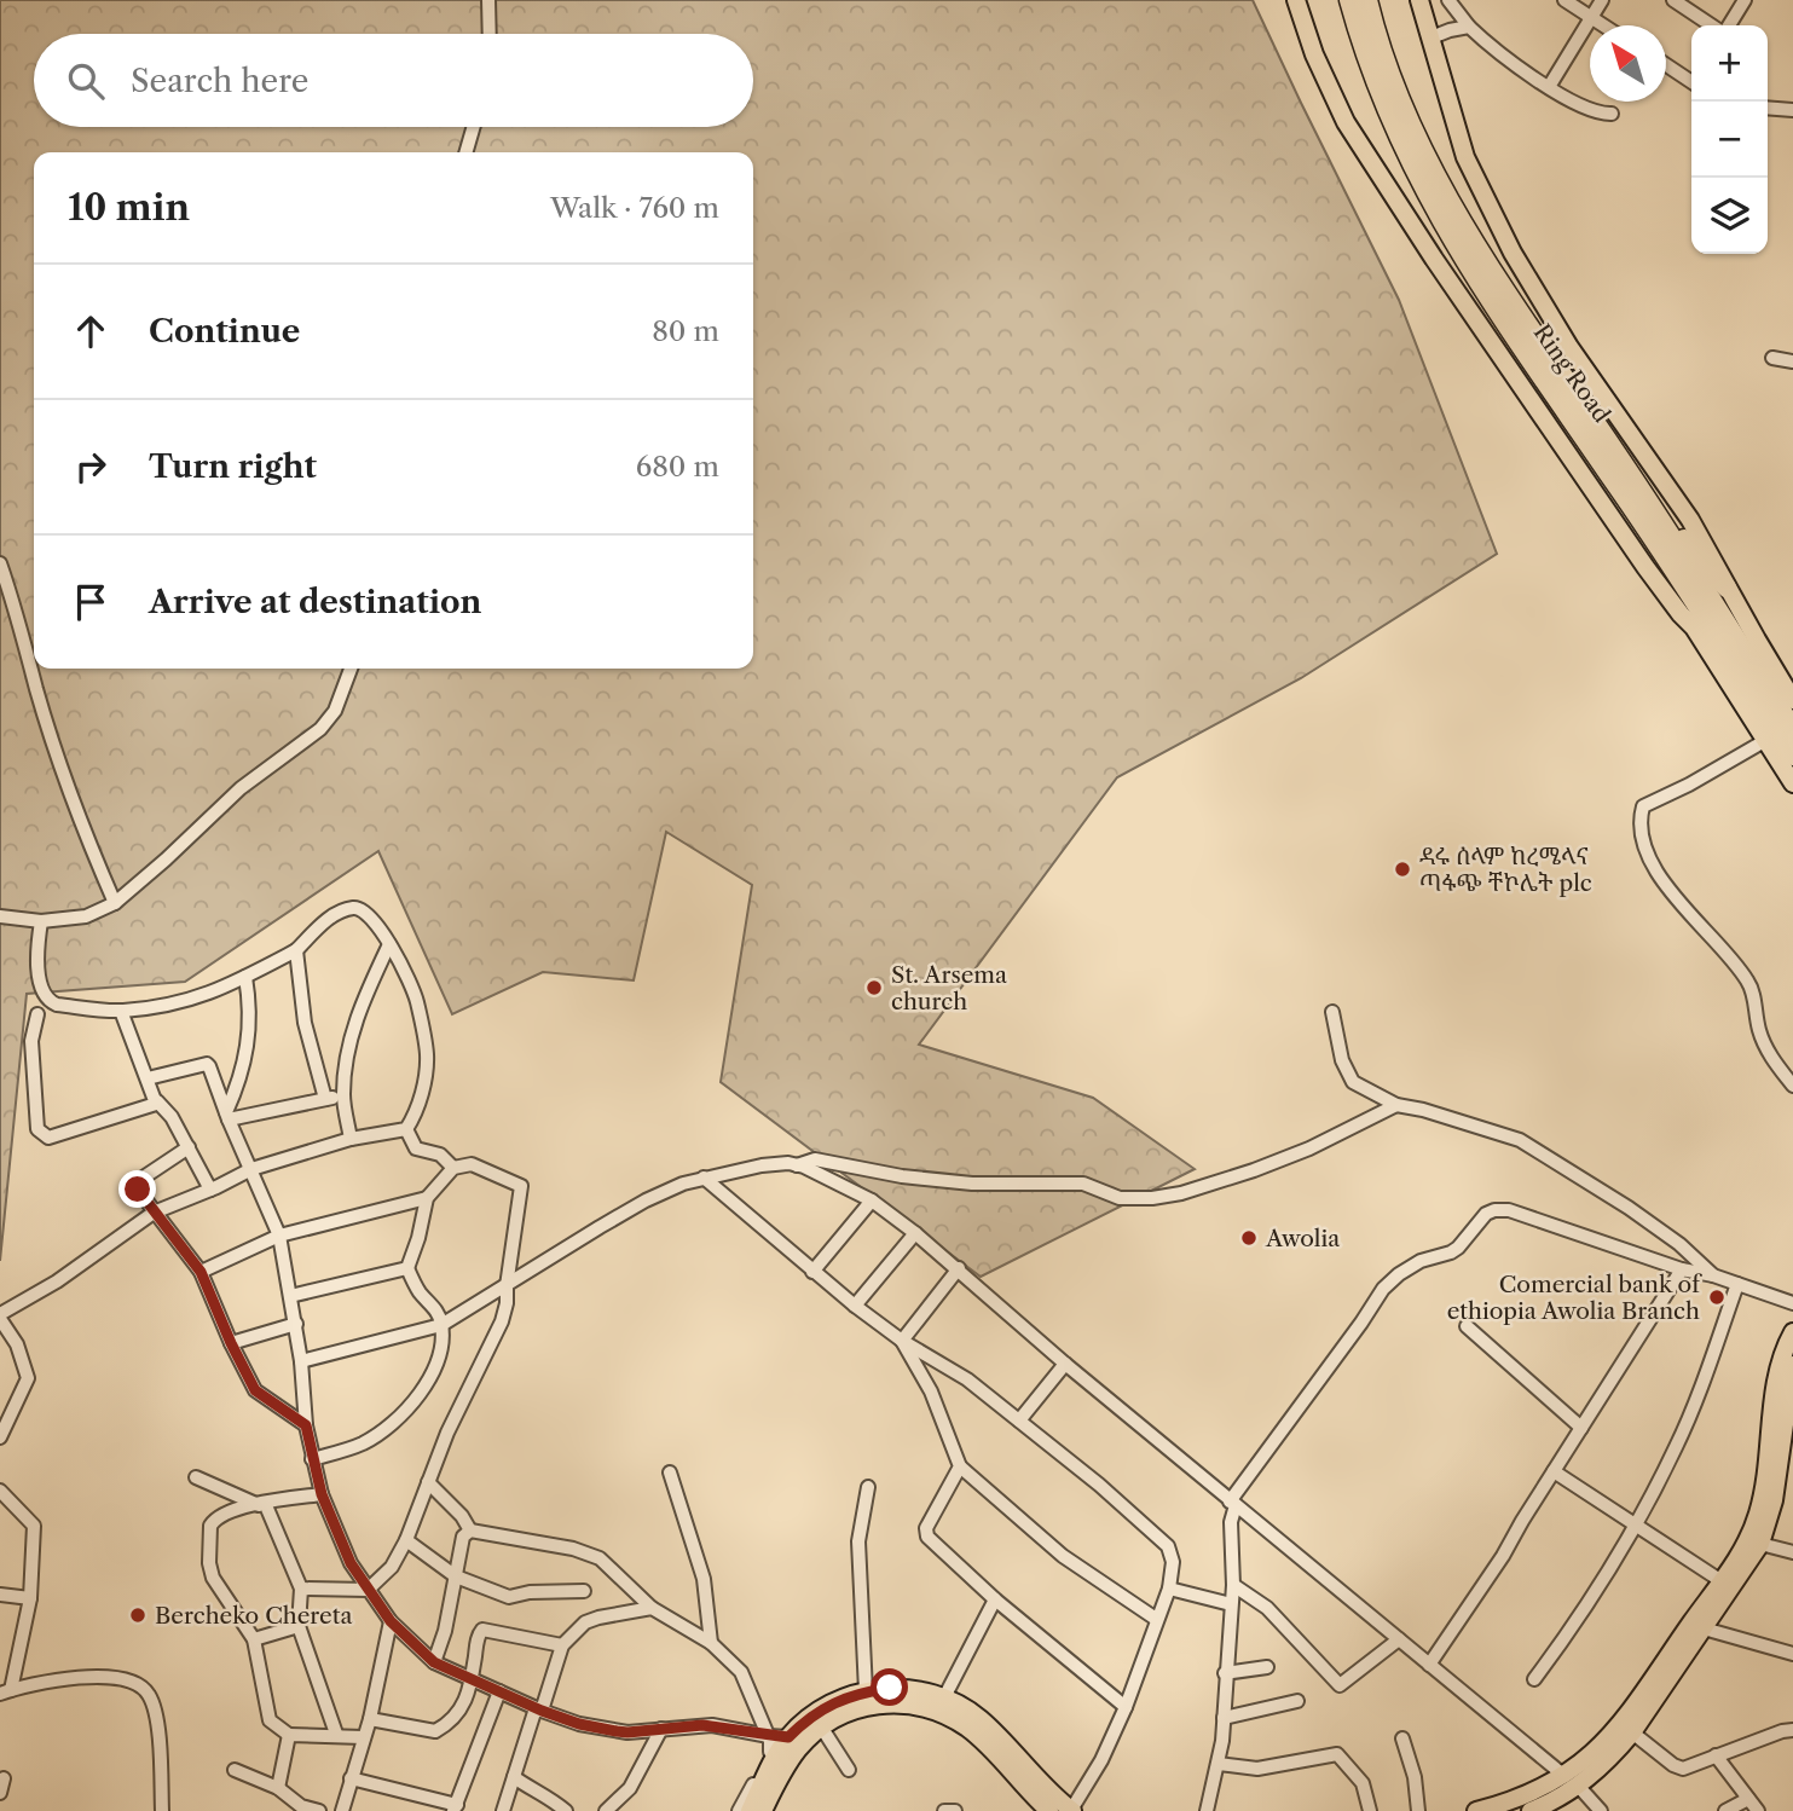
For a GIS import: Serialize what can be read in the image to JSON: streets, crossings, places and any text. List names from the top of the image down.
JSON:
{
  "streets": {
    "highway": ["Ring Road"]
  },
  "places": [
    "ዳሩ ሰላም ከረሜላና ጣፋጭ ቸኮሌት plc",
    "St. Arsema church",
    "Awolia",
    "Comercial bank of ethiopia Awolia Branch",
    "Bercheko Chereta"
  ],
  "north": "top left",
  "page": {
    "map_buttons": ["+", "−"],
    "search": "Search here",
    "heading": ["10 min", "Walk · 760 m"],
    "list": [
      ["Continue", "80 m"],
      ["Turn right", "680 m"],
      "Arrive at destination"
    ]
  }
}
